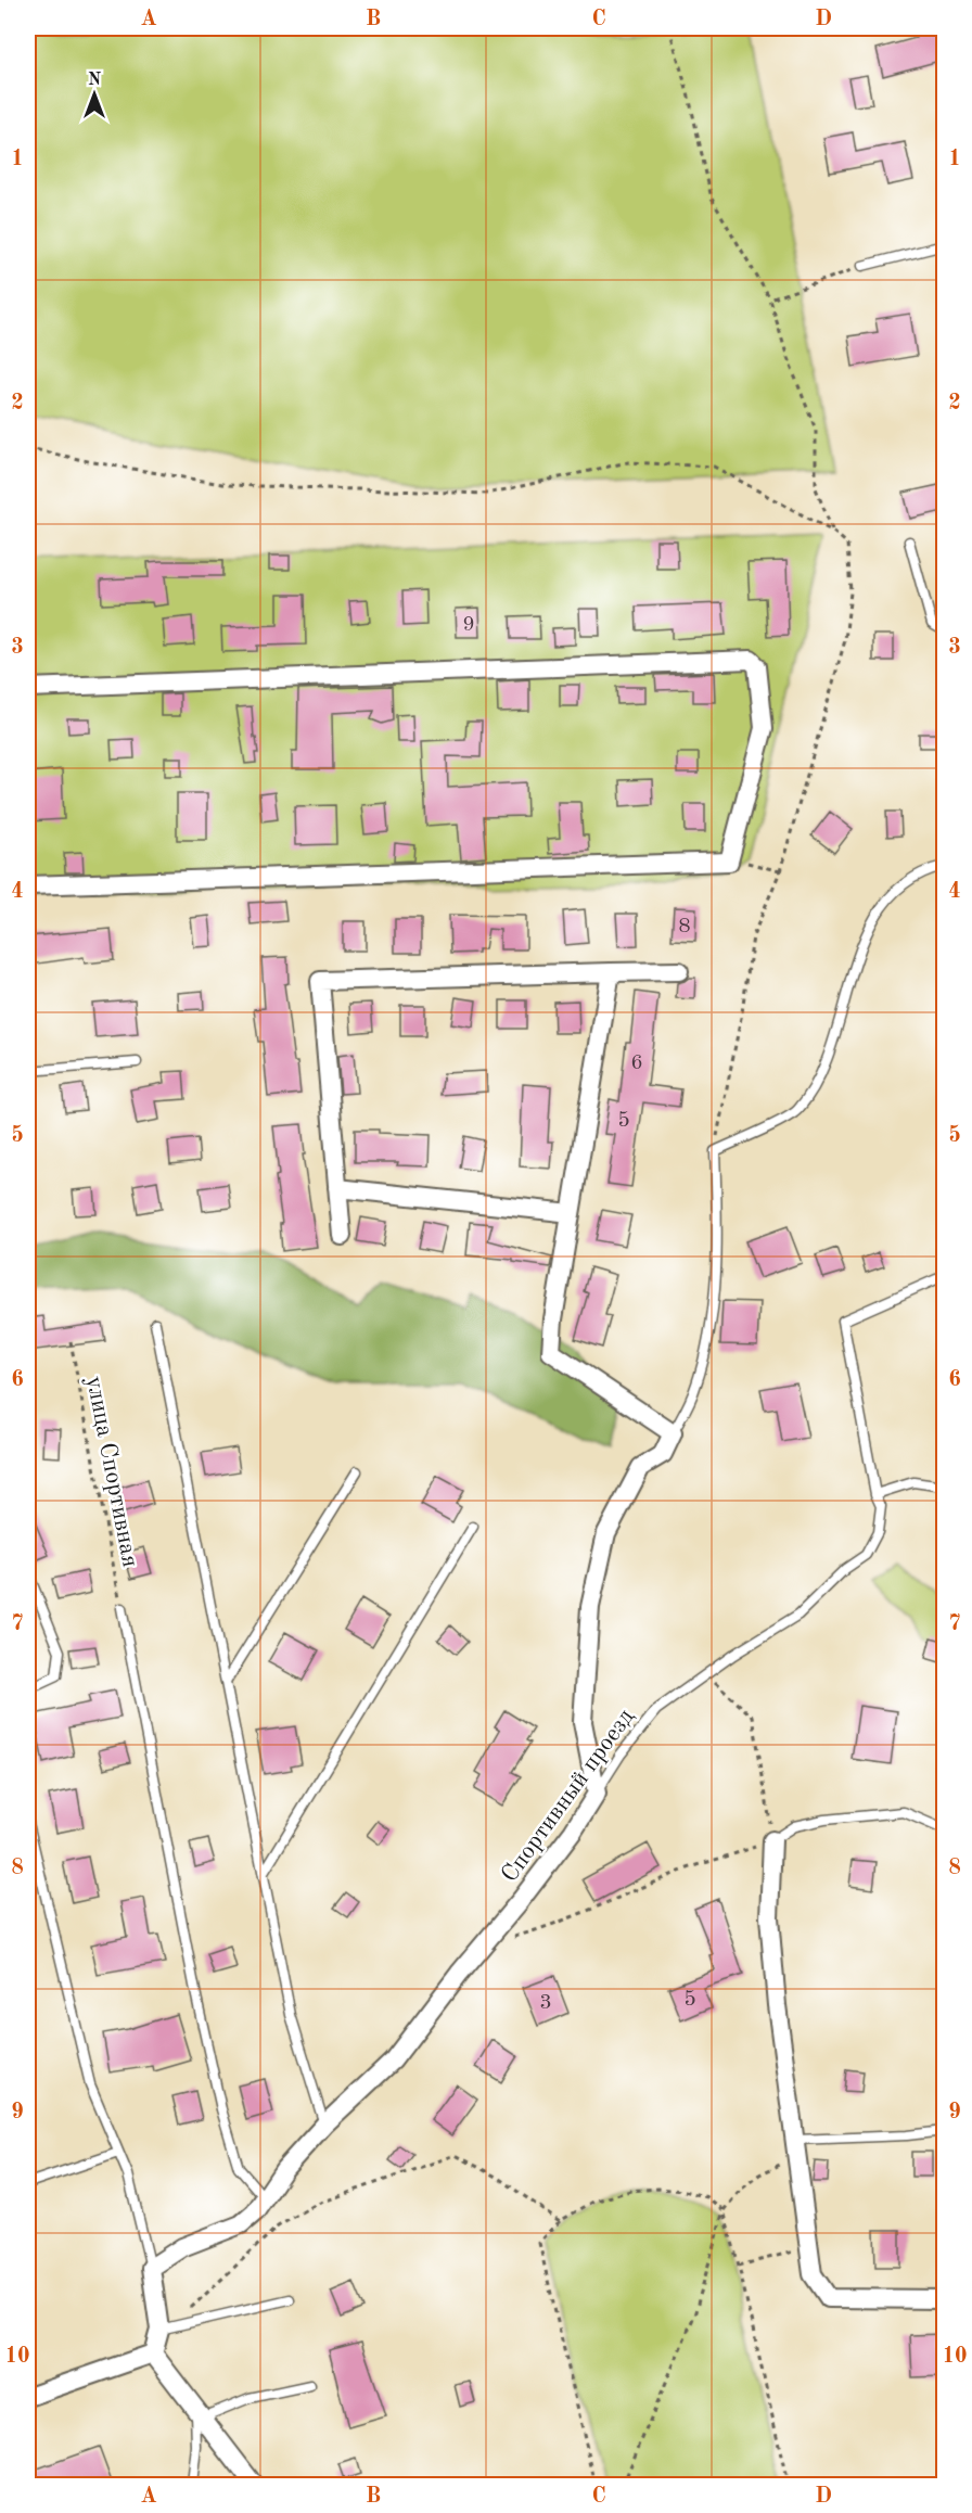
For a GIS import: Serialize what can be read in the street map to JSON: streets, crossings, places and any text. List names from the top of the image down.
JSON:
{
  "streets": {
    "street": ["Спортивный проезд"],
    "path": ["улица Спортивная"]
  },
  "house_numbers": [
    "9",
    "8",
    "6",
    "5",
    "5",
    "3"
  ],
  "north": "top",
  "grid": {
    "columns": [
      "A",
      "B",
      "C",
      "D"
    ],
    "rows": [
      "1",
      "2",
      "3",
      "4",
      "5",
      "6",
      "7",
      "8",
      "9",
      "10"
    ]
  }
}
